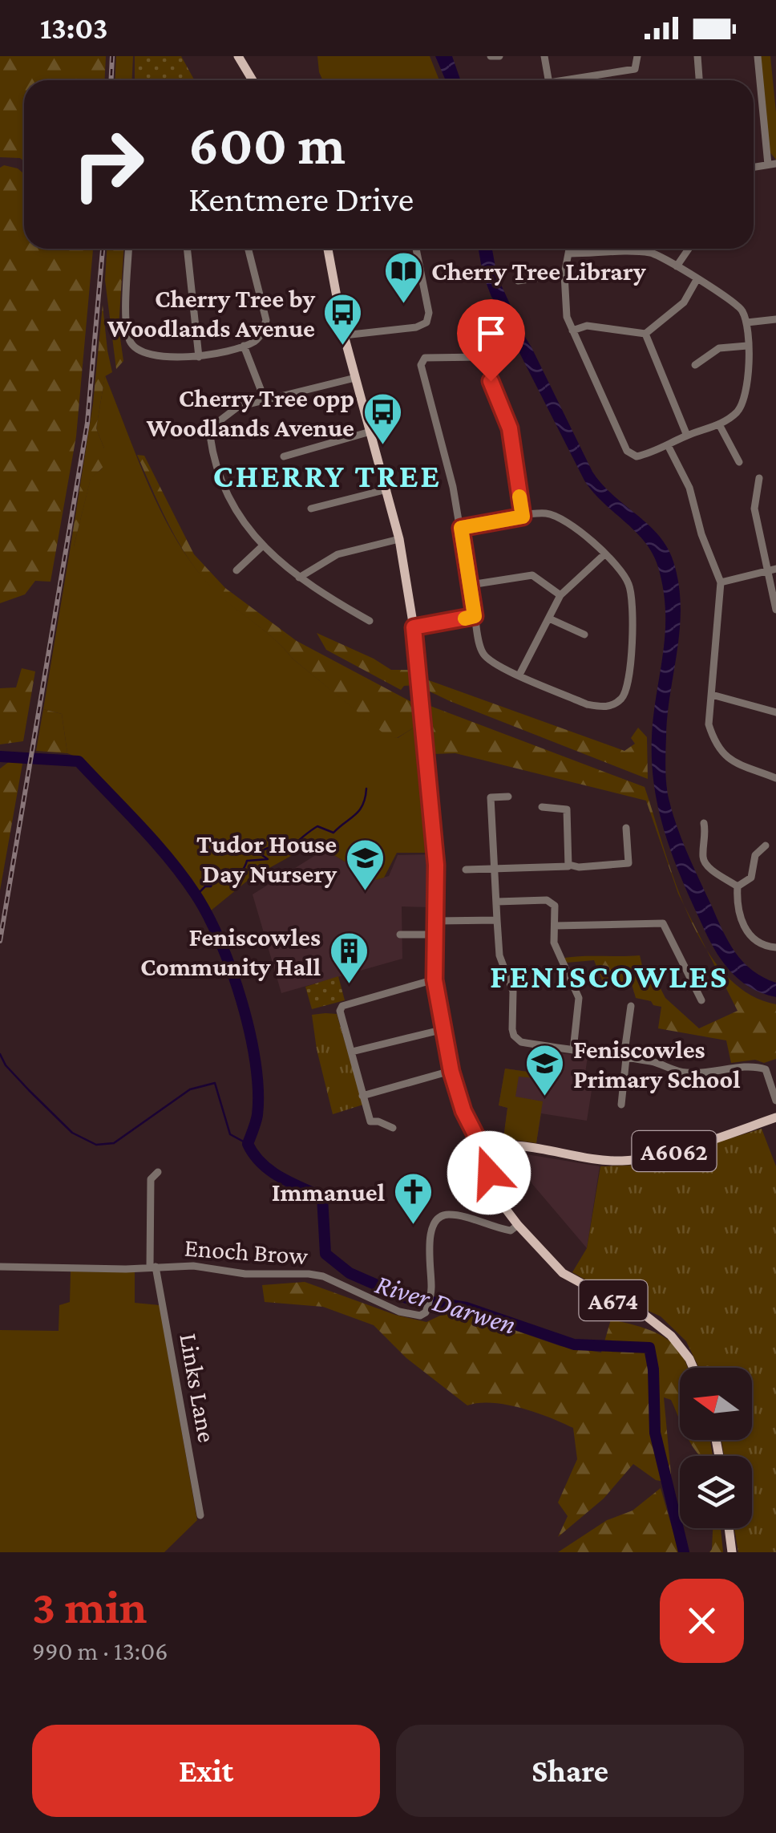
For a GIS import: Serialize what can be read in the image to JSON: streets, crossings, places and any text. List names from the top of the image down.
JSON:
{
  "streets": {
    "main road": ["A6062", "A674"],
    "street": ["Enoch Brow", "Links Lane"]
  },
  "crossings": [
    ["A6062", "A674"],
    ["Enoch Brow", "A674"],
    ["Enoch Brow", "Links Lane"]
  ],
  "districts": ["CHERRY TREE", "FENISCOWLES"],
  "water": ["River Darwen"],
  "places": {
    "library": ["Cherry Tree Library"],
    "bus stop": ["Cherry Tree by Woodlands Avenue", "Cherry Tree opp Woodlands Avenue"],
    "school or university": ["Tudor House Day Nursery", "Feniscowles Primary School"],
    "building": ["Feniscowles Community Hall"],
    "church": ["Immanuel"]
  },
  "north": "left",
  "page": {
    "status": "13:03",
    "turn": ["600 m", "Kentmere Drive"],
    "heading": ["3 min", "990 m · 13:06"],
    "buttons": ["Exit", "Share"]
  }
}
